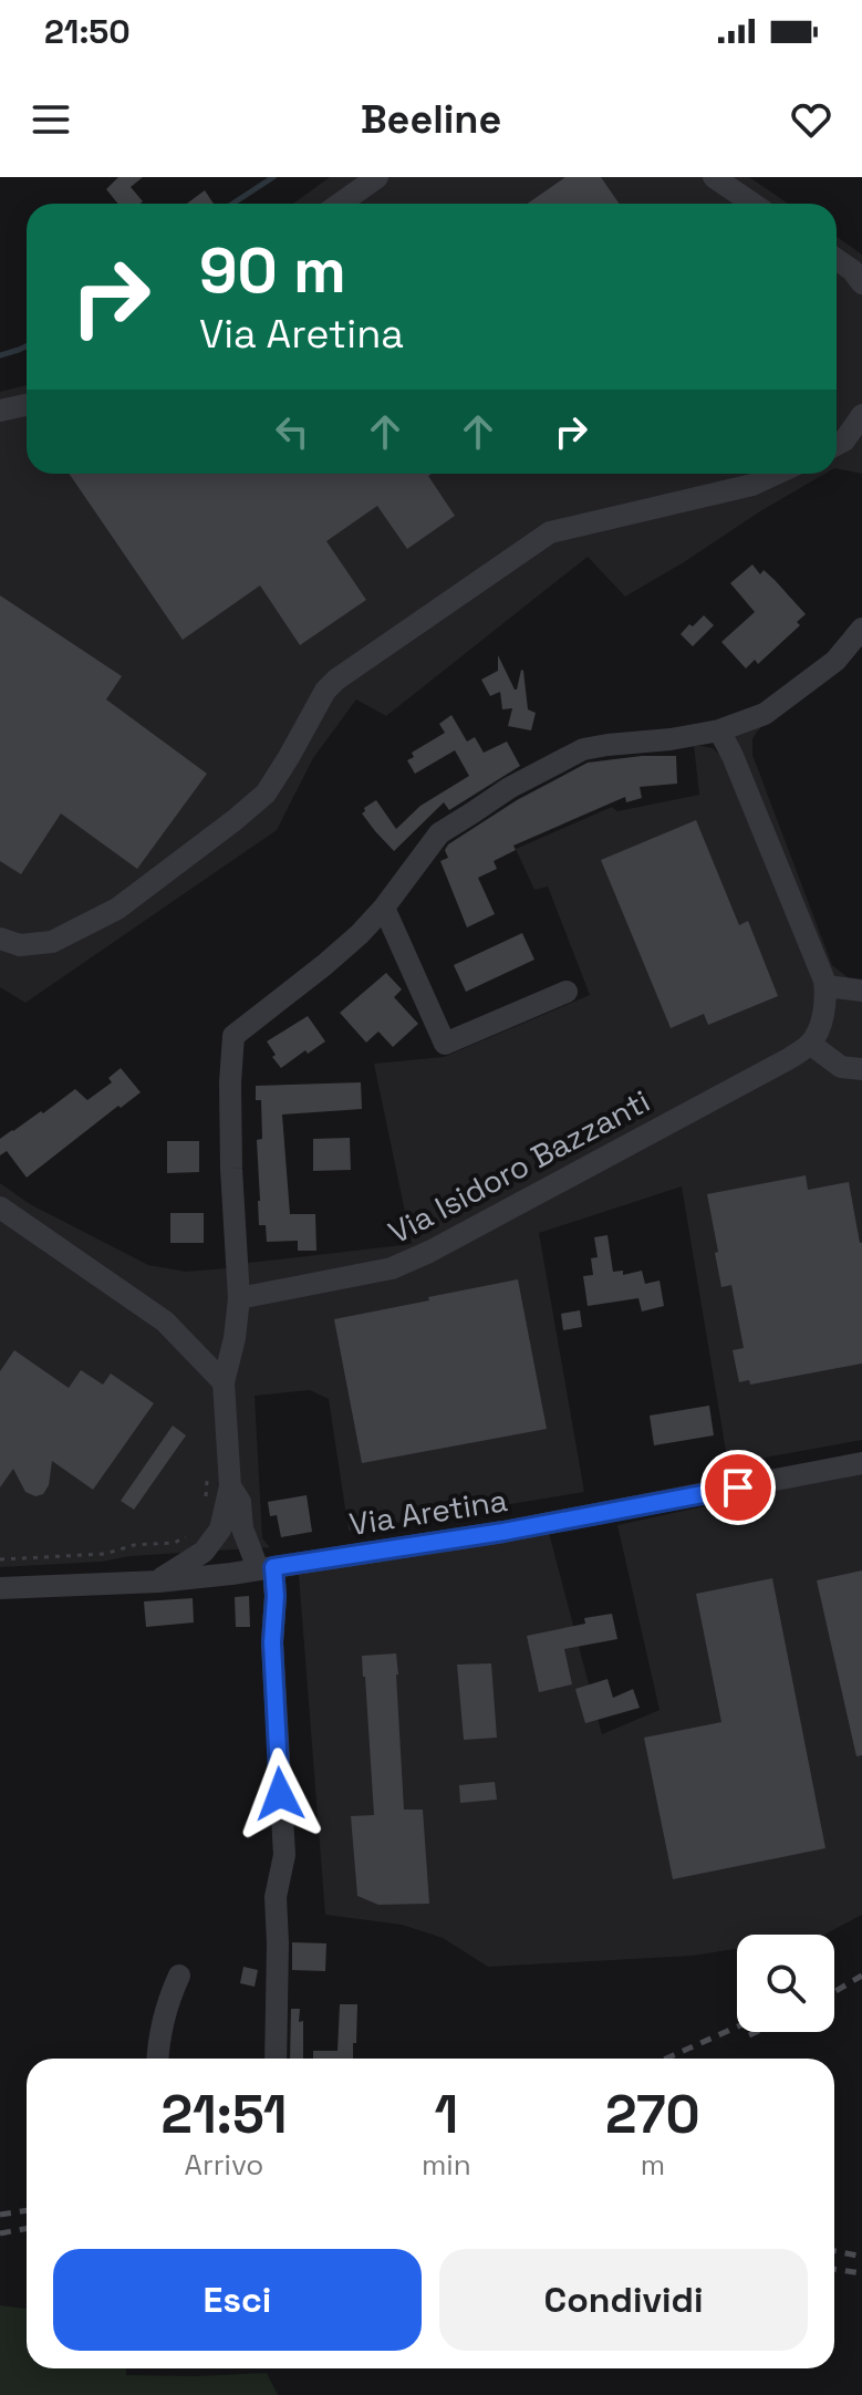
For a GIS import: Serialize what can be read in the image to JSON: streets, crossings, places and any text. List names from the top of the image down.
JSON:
{
  "streets": {
    "street": ["Via Isidoro Bazzanti", "Via Aretina"]
  },
  "page": {
    "status": "21:50",
    "header": "Beeline",
    "turn": ["90 m", "Via Aretina"],
    "eta": [
      "21:51",
      "Arrivo",
      "1",
      "min",
      "270",
      "m"
    ],
    "buttons": ["Esci", "Condividi"]
  }
}
